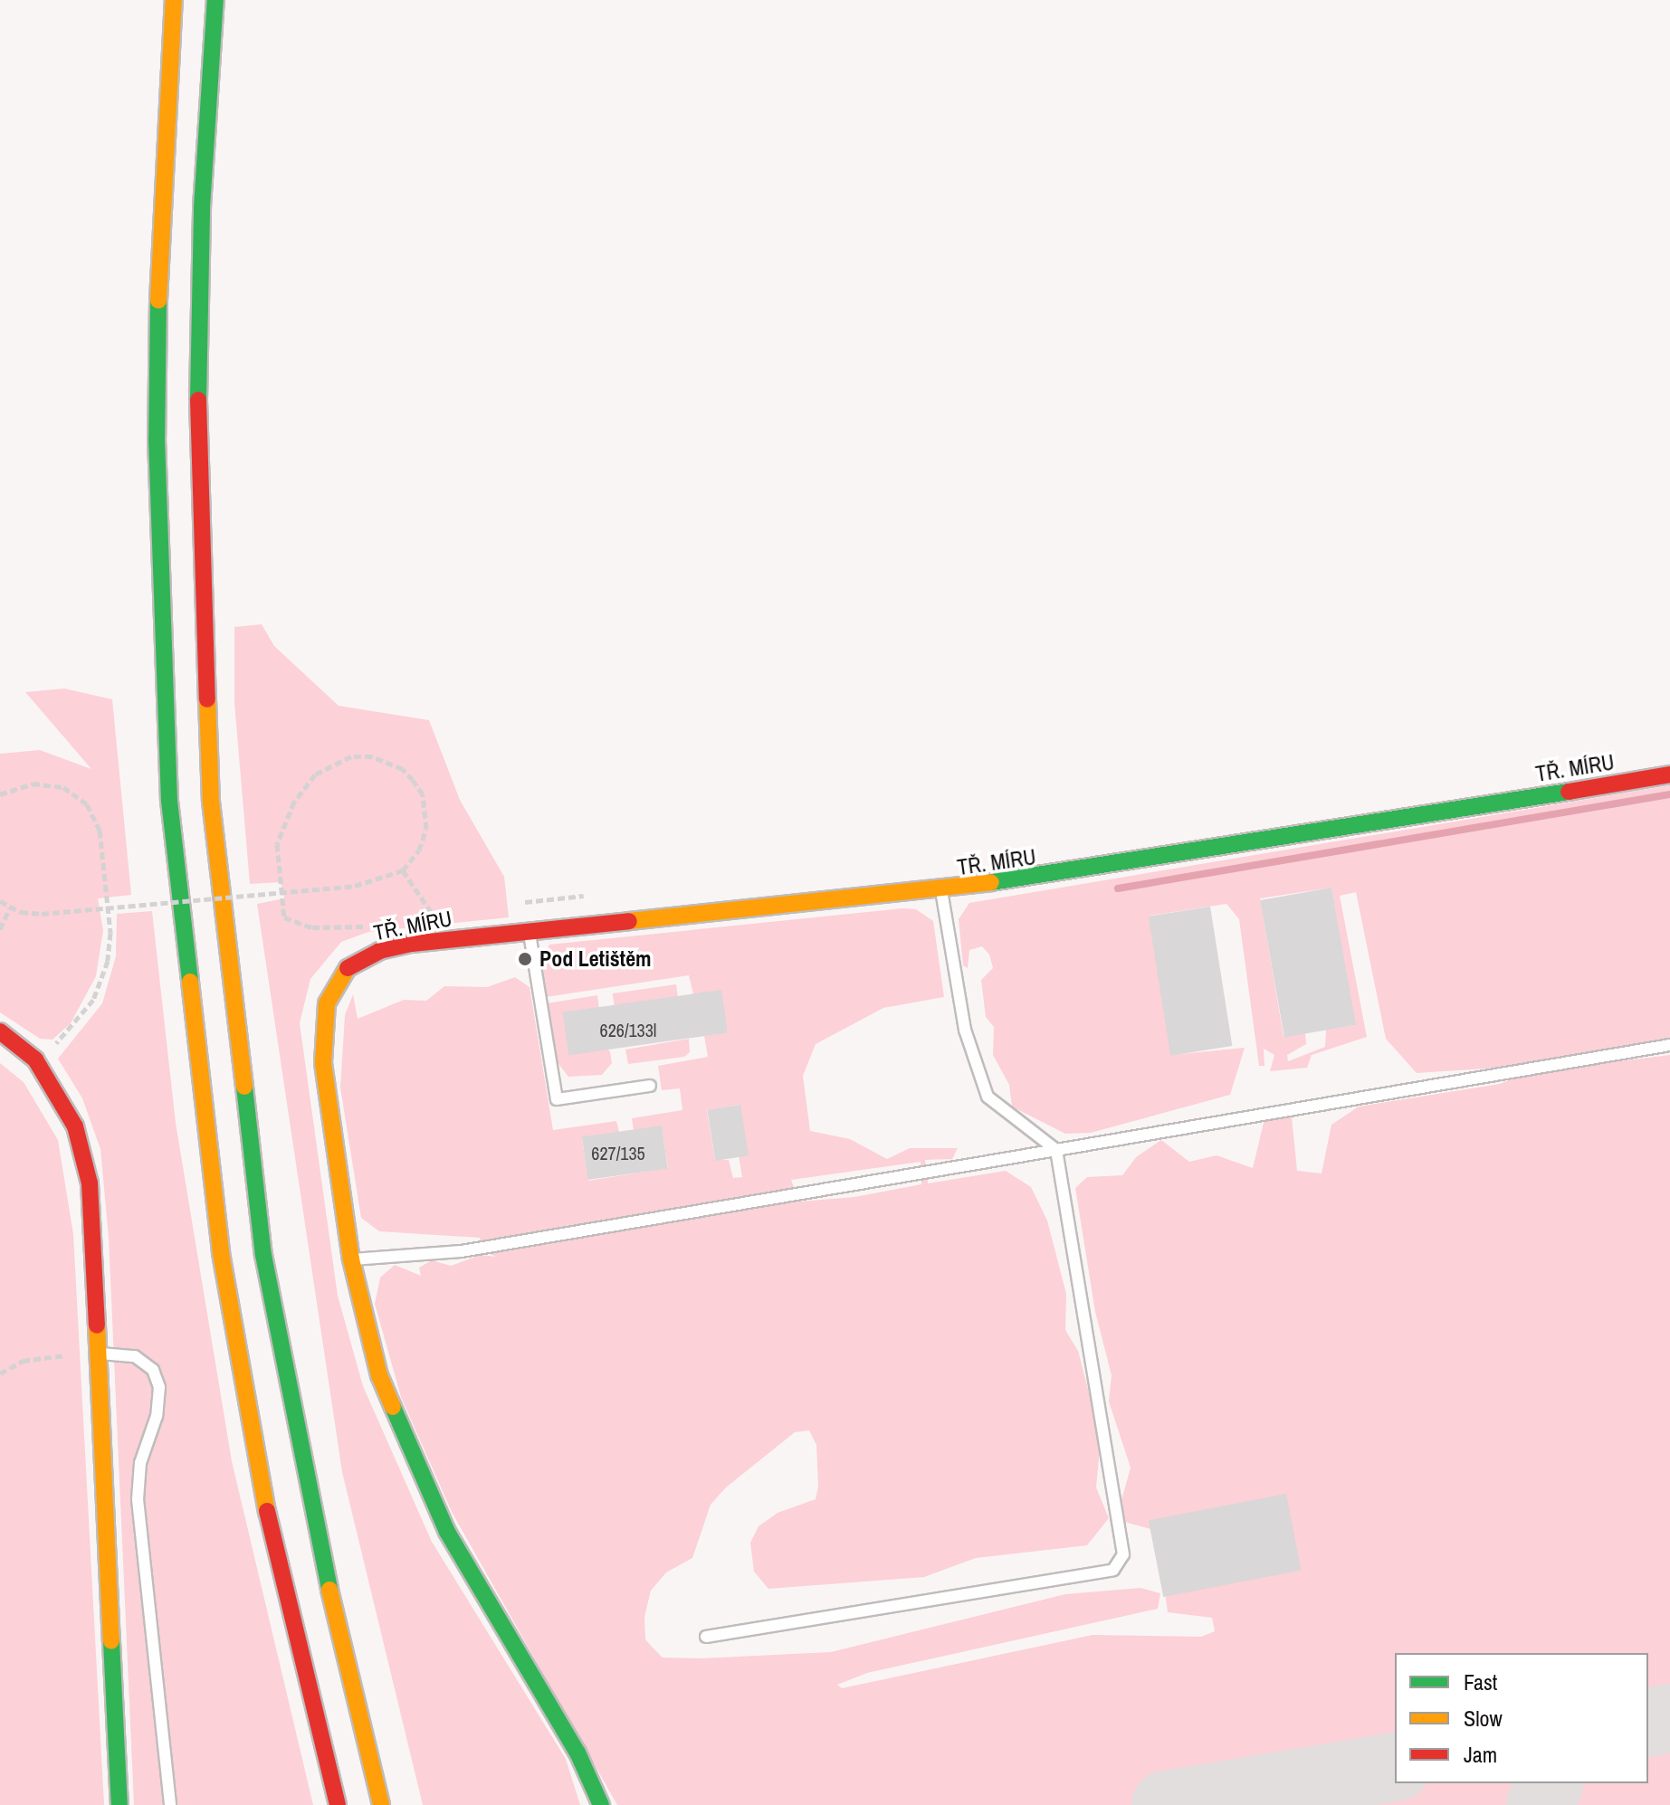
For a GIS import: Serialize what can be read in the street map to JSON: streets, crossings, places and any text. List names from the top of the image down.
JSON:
{
  "streets": {
    "main road": ["TŘ. MÍRU"]
  },
  "places": ["Pod Letištěm"],
  "house_numbers": ["626/133l", "627/135"],
  "legend": ["Fast", "Slow", "Jam"]
}
